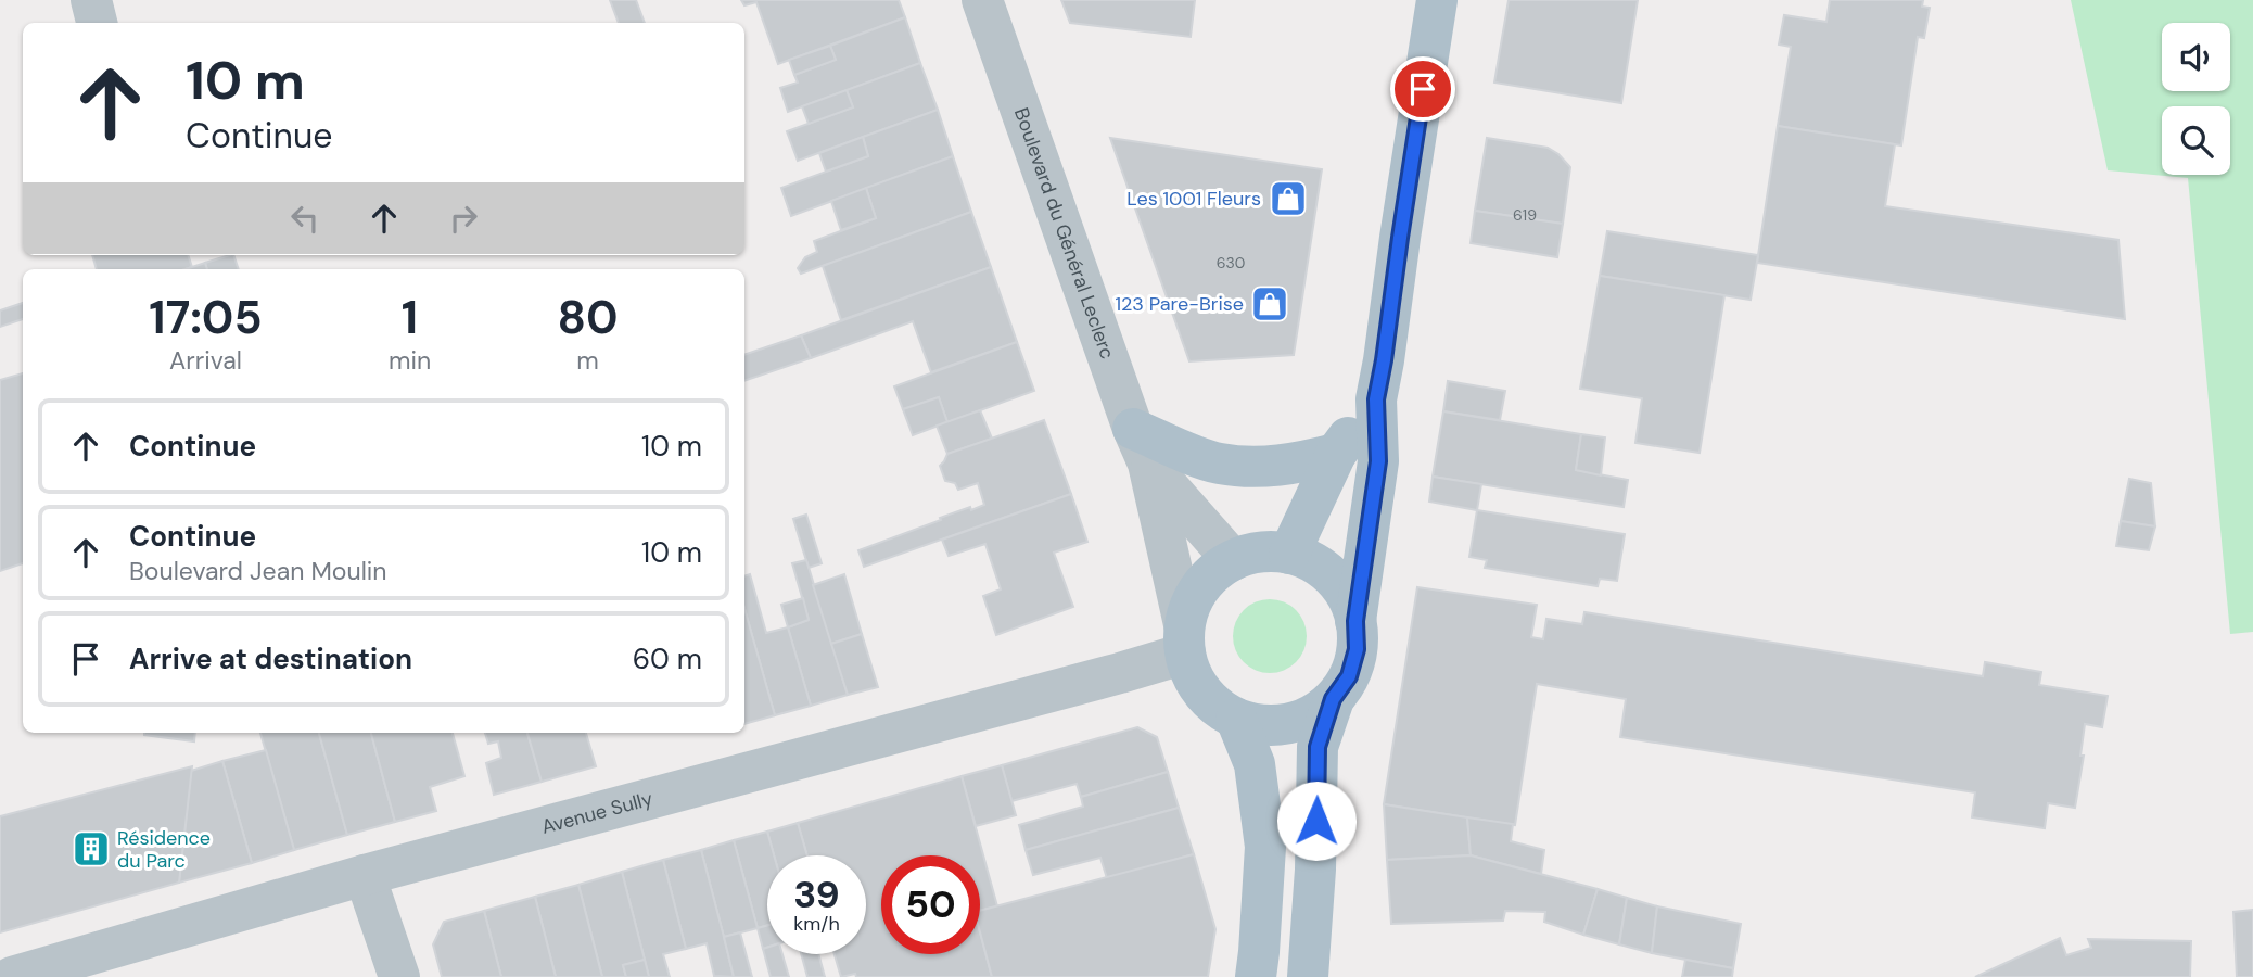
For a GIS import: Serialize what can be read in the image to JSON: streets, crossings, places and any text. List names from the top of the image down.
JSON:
{
  "streets": {
    "street": ["Boulevard du Général Leclerc", "Avenue Sully"]
  },
  "crossings": [
    ["Boulevard du Général Leclerc", "Avenue Sully"]
  ],
  "places": {
    "shop": ["Les 1001 Fleurs", "123 Pare-Brise"],
    "building": ["Résidence du Parc"]
  },
  "house_numbers": ["619", "630"],
  "page": {
    "turn": ["10 m", "Continue"],
    "eta": [
      "17:05",
      "Arrival",
      "1",
      "min",
      "80",
      "m"
    ],
    "list": [
      {
        "name": "Continue",
        "value": "10 m"
      },
      {
        "name": "Continue",
        "note": "Boulevard Jean Moulin",
        "value": "10 m"
      },
      {
        "name": "Arrive at destination",
        "value": "60 m"
      }
    ],
    "speed": "39 km/h",
    "limit": "50"
  }
}
